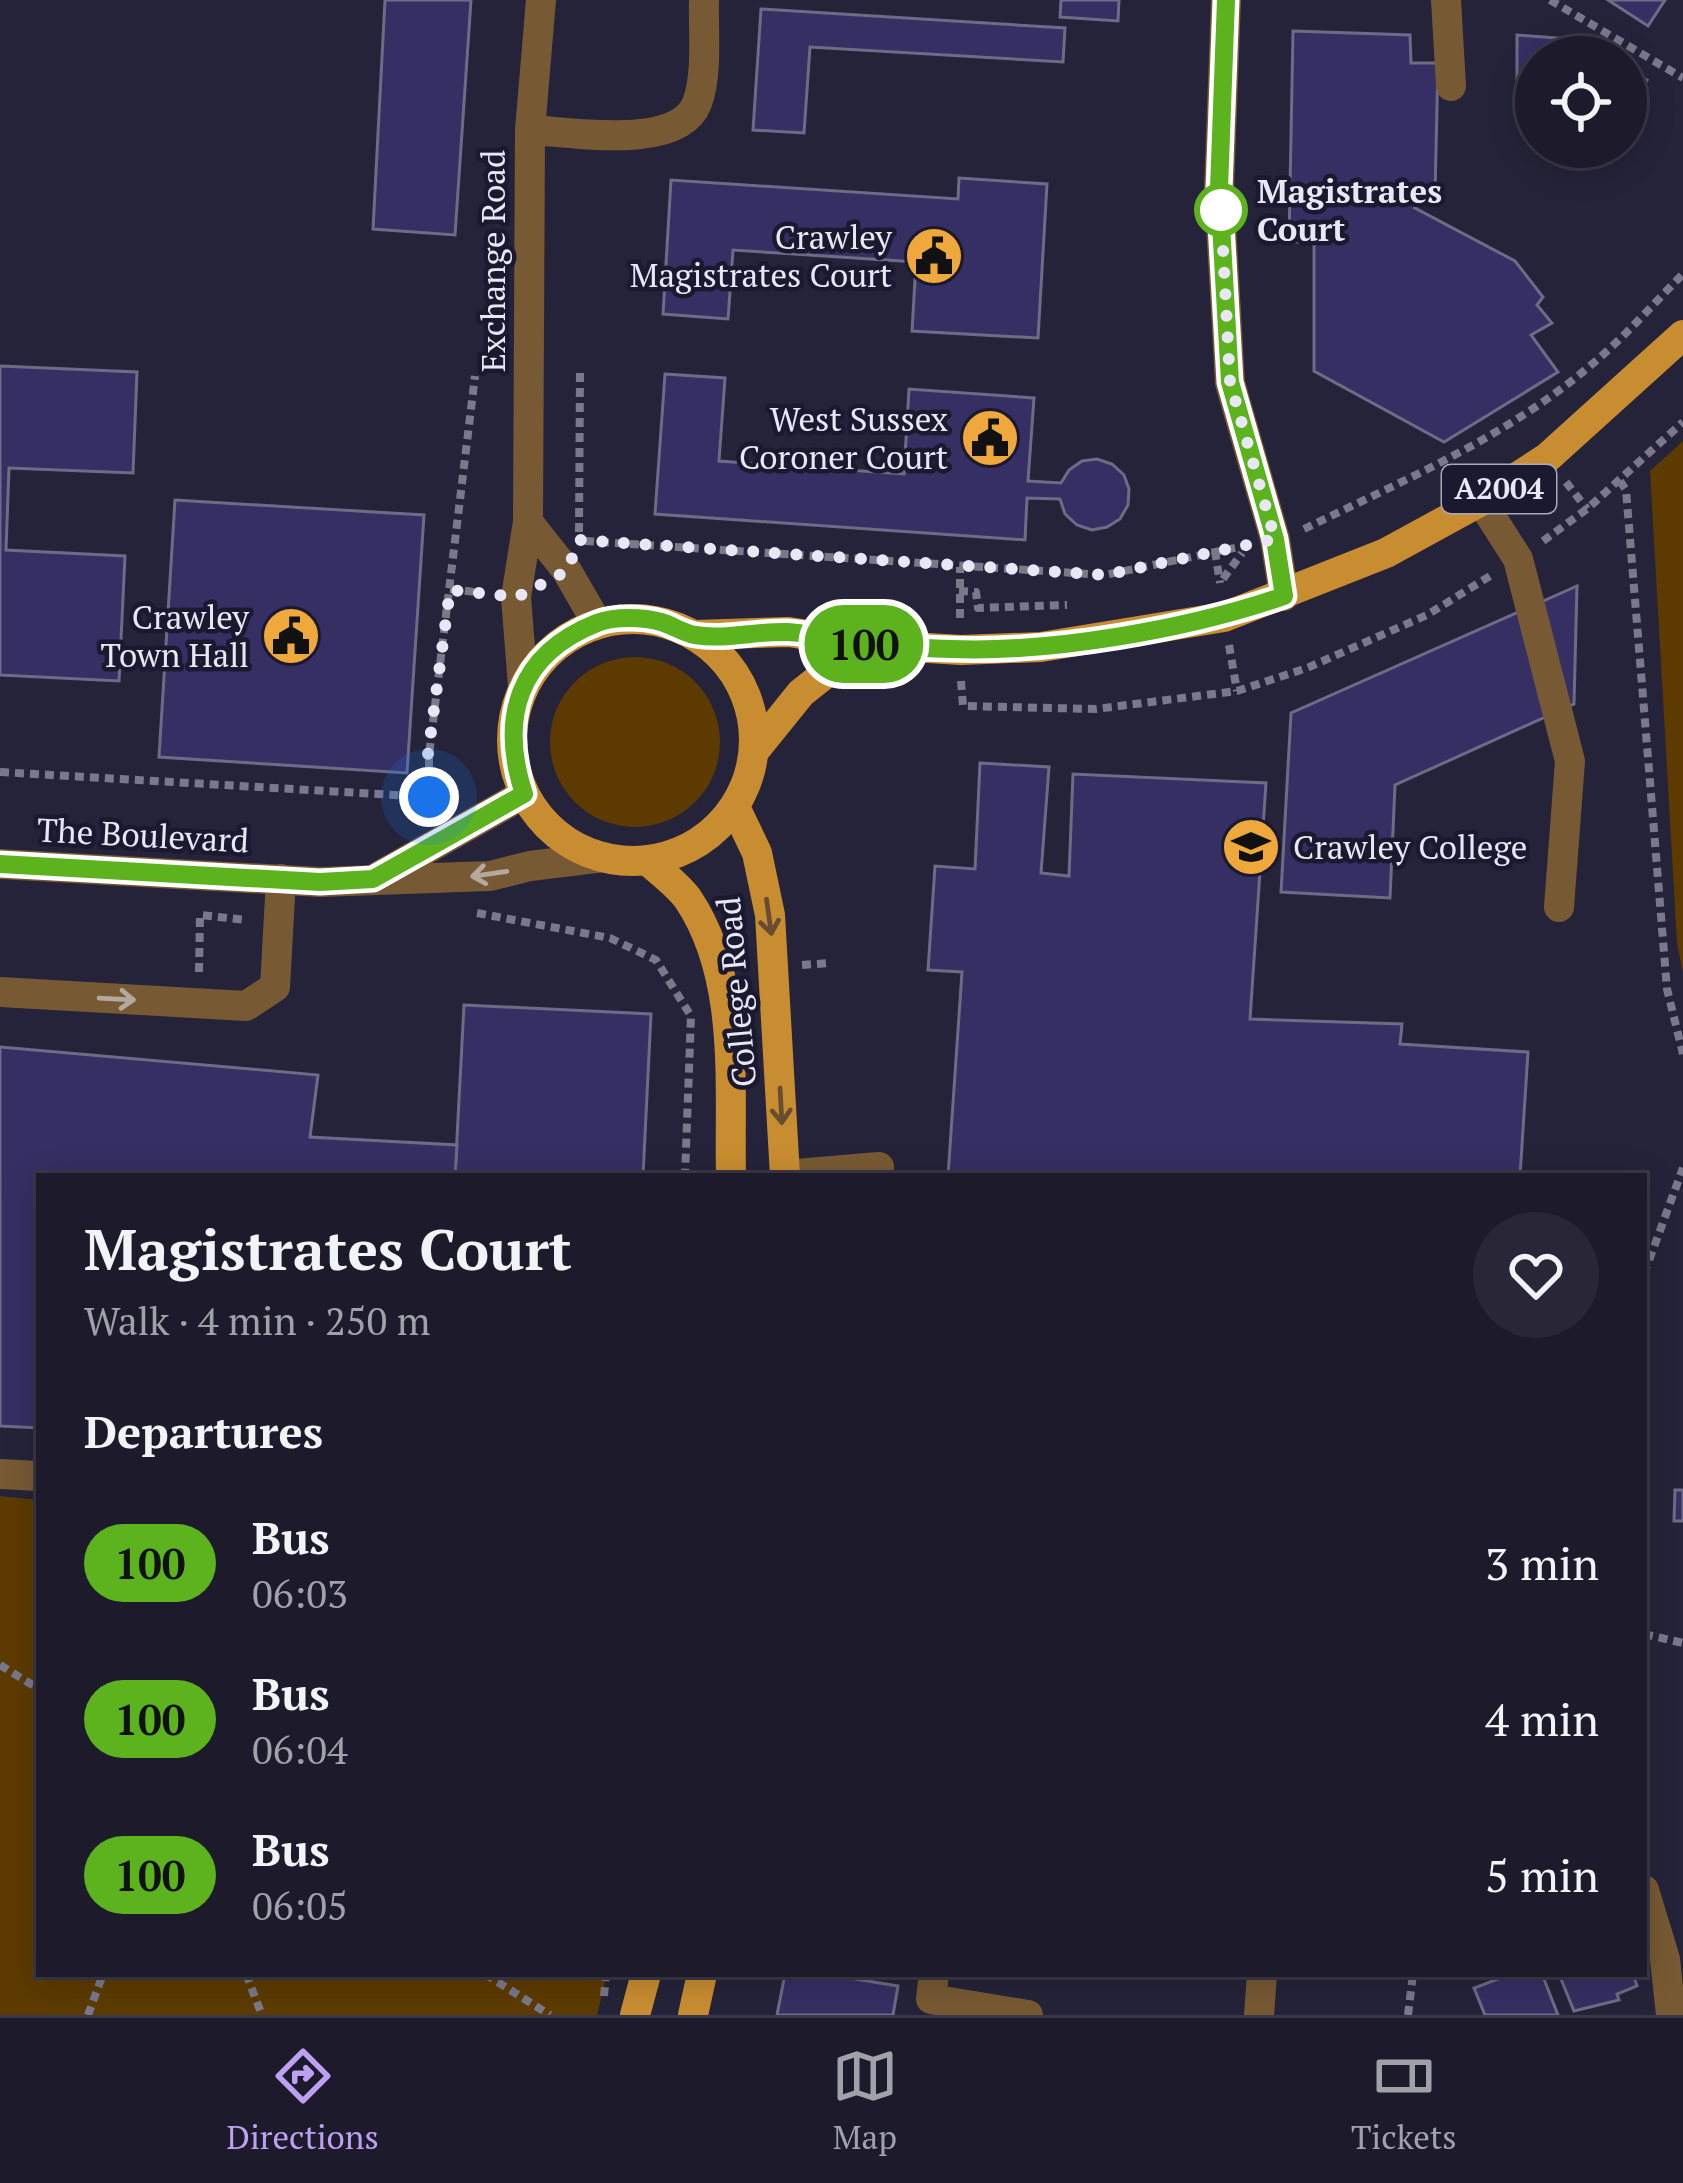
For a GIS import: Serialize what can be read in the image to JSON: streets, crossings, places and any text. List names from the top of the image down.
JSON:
{
  "streets": {
    "main road": ["A2004", "College Road"],
    "street": ["Exchange Road", "The Boulevard"]
  },
  "crossings": [
    ["Exchange Road", "A2004"],
    ["Exchange Road", "The Boulevard"],
    ["Exchange Road", "College Road"],
    ["A2004", "The Boulevard"],
    ["A2004", "College Road"],
    ["The Boulevard", "College Road"]
  ],
  "places": {
    "other": ["Magistrates Court"],
    "public building": ["Crawley Magistrates Court", "West Sussex Coroner Court", "Crawley Town Hall"],
    "school or university": ["Crawley College"]
  },
  "lines": ["bus line 100"],
  "page": {
    "on_map": "100",
    "heading": [
      ["Magistrates Court", "Walk · 4 min · 250 m"],
      "Departures"
    ],
    "list": [
      {
        "mark": "100",
        "name": "Bus",
        "note": "06:03",
        "value": "3 min"
      },
      {
        "mark": "100",
        "name": "Bus",
        "note": "06:04",
        "value": "4 min"
      },
      {
        "mark": "100",
        "name": "Bus",
        "note": "06:05",
        "value": "5 min"
      }
    ],
    "tabs": ["Directions", "Map", "Tickets"]
  }
}
